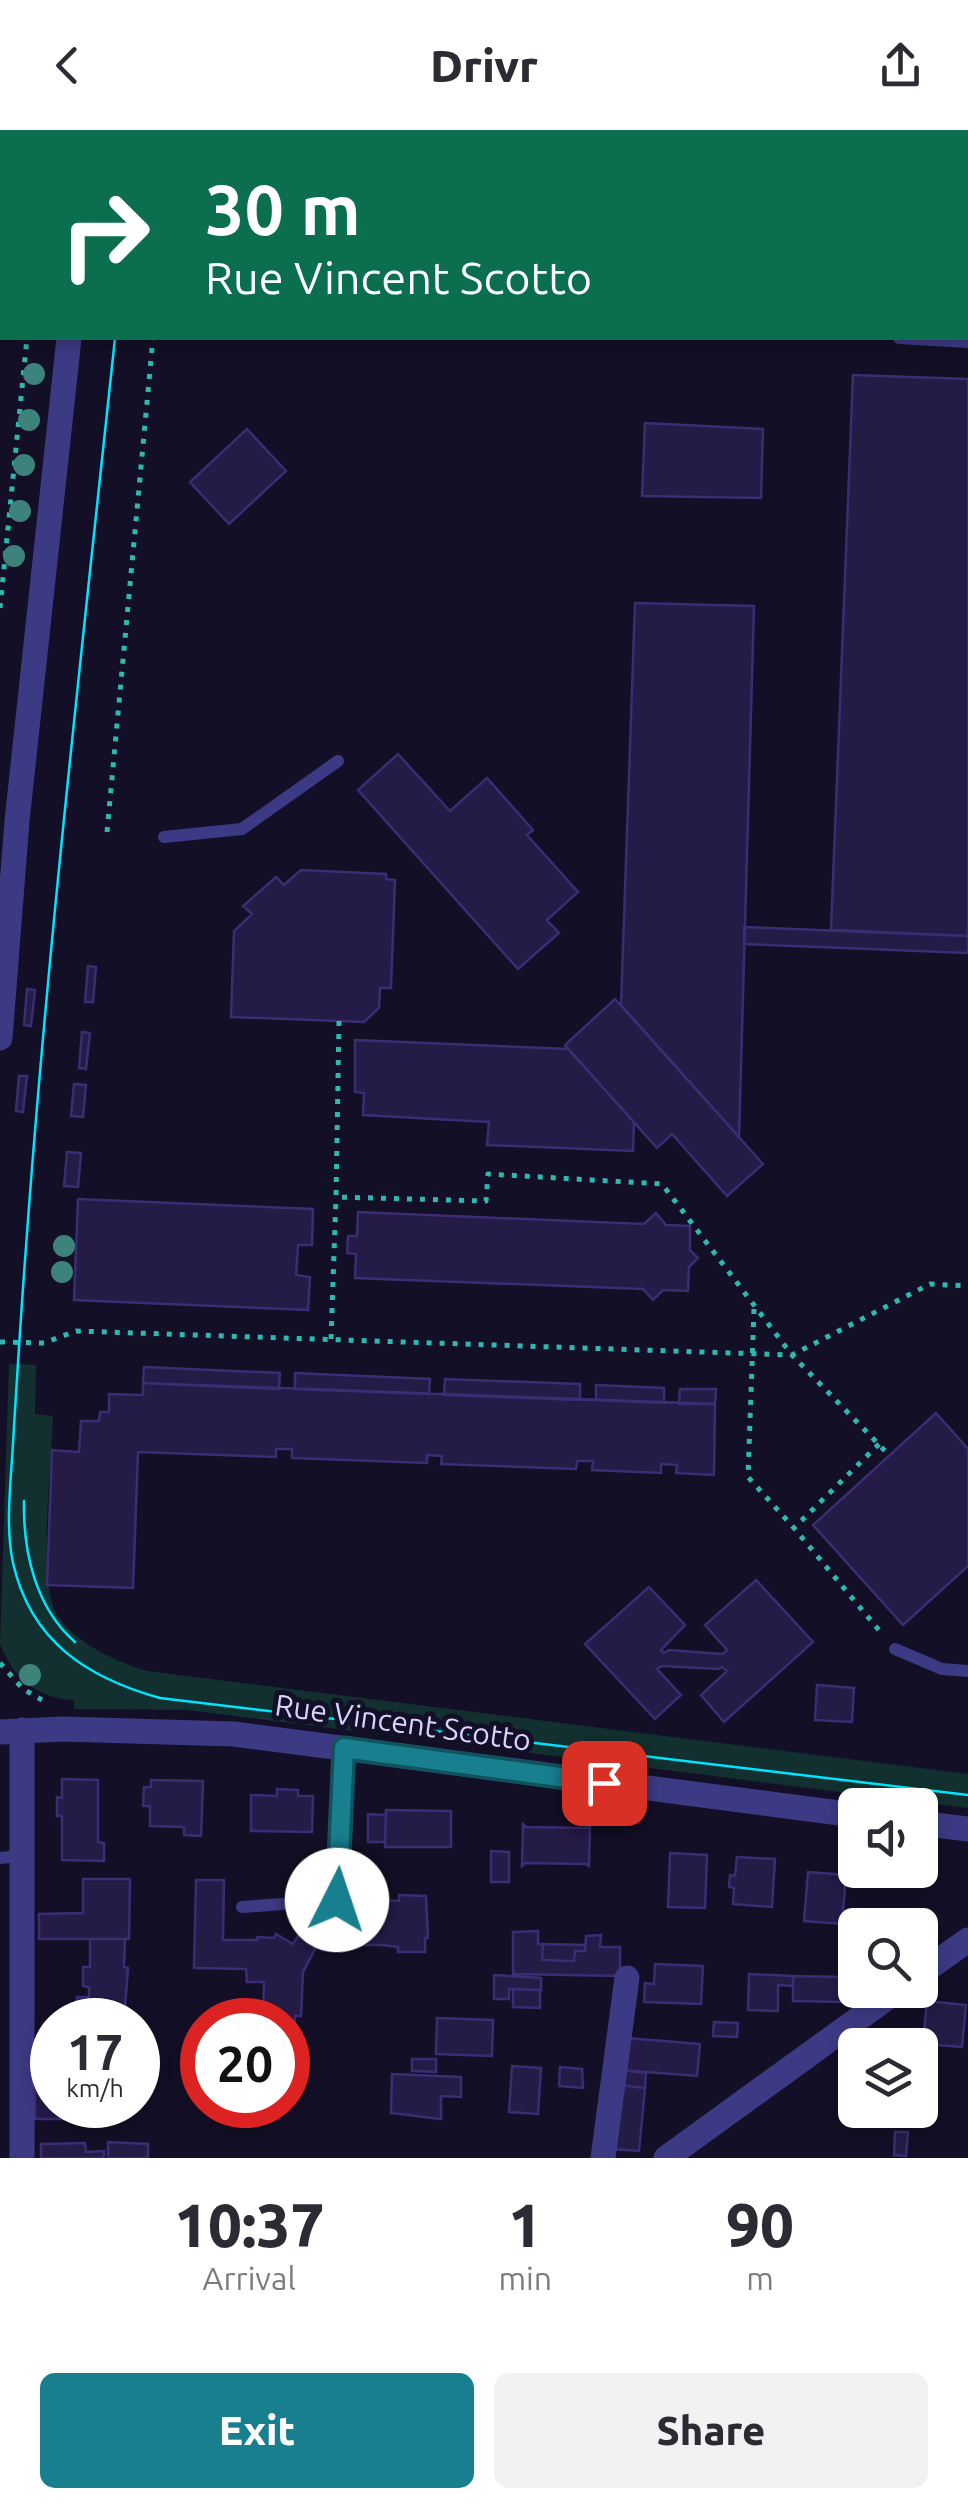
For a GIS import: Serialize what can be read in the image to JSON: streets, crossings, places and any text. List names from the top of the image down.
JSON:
{
  "streets": {
    "street": ["Rue Vincent Scotto"]
  },
  "page": {
    "header": "Drivr",
    "turn": ["30 m", "Rue Vincent Scotto"],
    "speed": "17 km/h",
    "limit": "20",
    "eta": [
      "10:37",
      "Arrival",
      "1",
      "min",
      "90",
      "m"
    ],
    "buttons": ["Exit", "Share"]
  }
}
